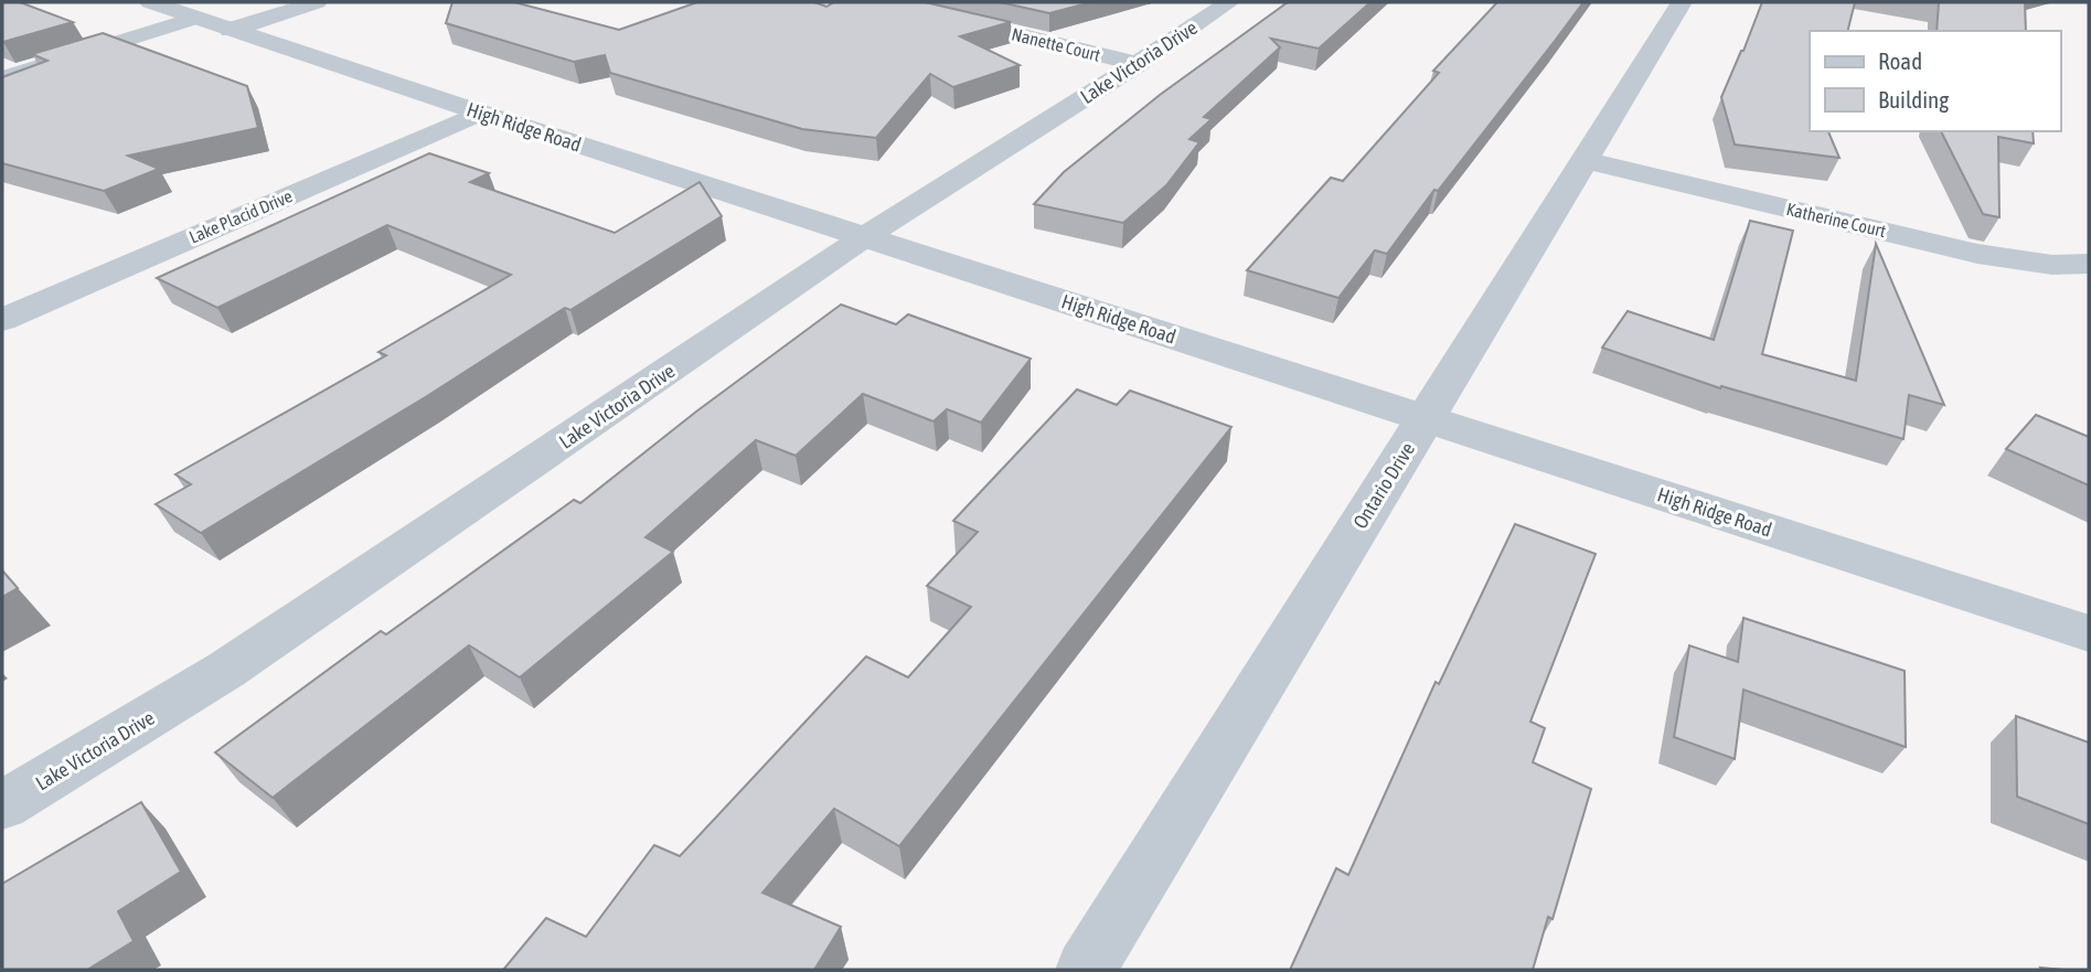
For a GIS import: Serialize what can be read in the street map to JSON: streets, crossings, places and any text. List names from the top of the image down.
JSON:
{
  "streets": {
    "street": [
      "Nanette Court",
      "Lake Victoria Drive",
      "High Ridge Road",
      "Lake Placid Drive",
      "Katherine Court",
      "Ontario Drive"
    ]
  },
  "crossings": [
    ["Nanette Court", "Lake Victoria Drive"],
    ["Lake Victoria Drive", "High Ridge Road"],
    ["High Ridge Road", "Lake Placid Drive"],
    ["High Ridge Road", "Ontario Drive"],
    ["Katherine Court", "Ontario Drive"]
  ],
  "legend": ["Road", "Building"]
}
